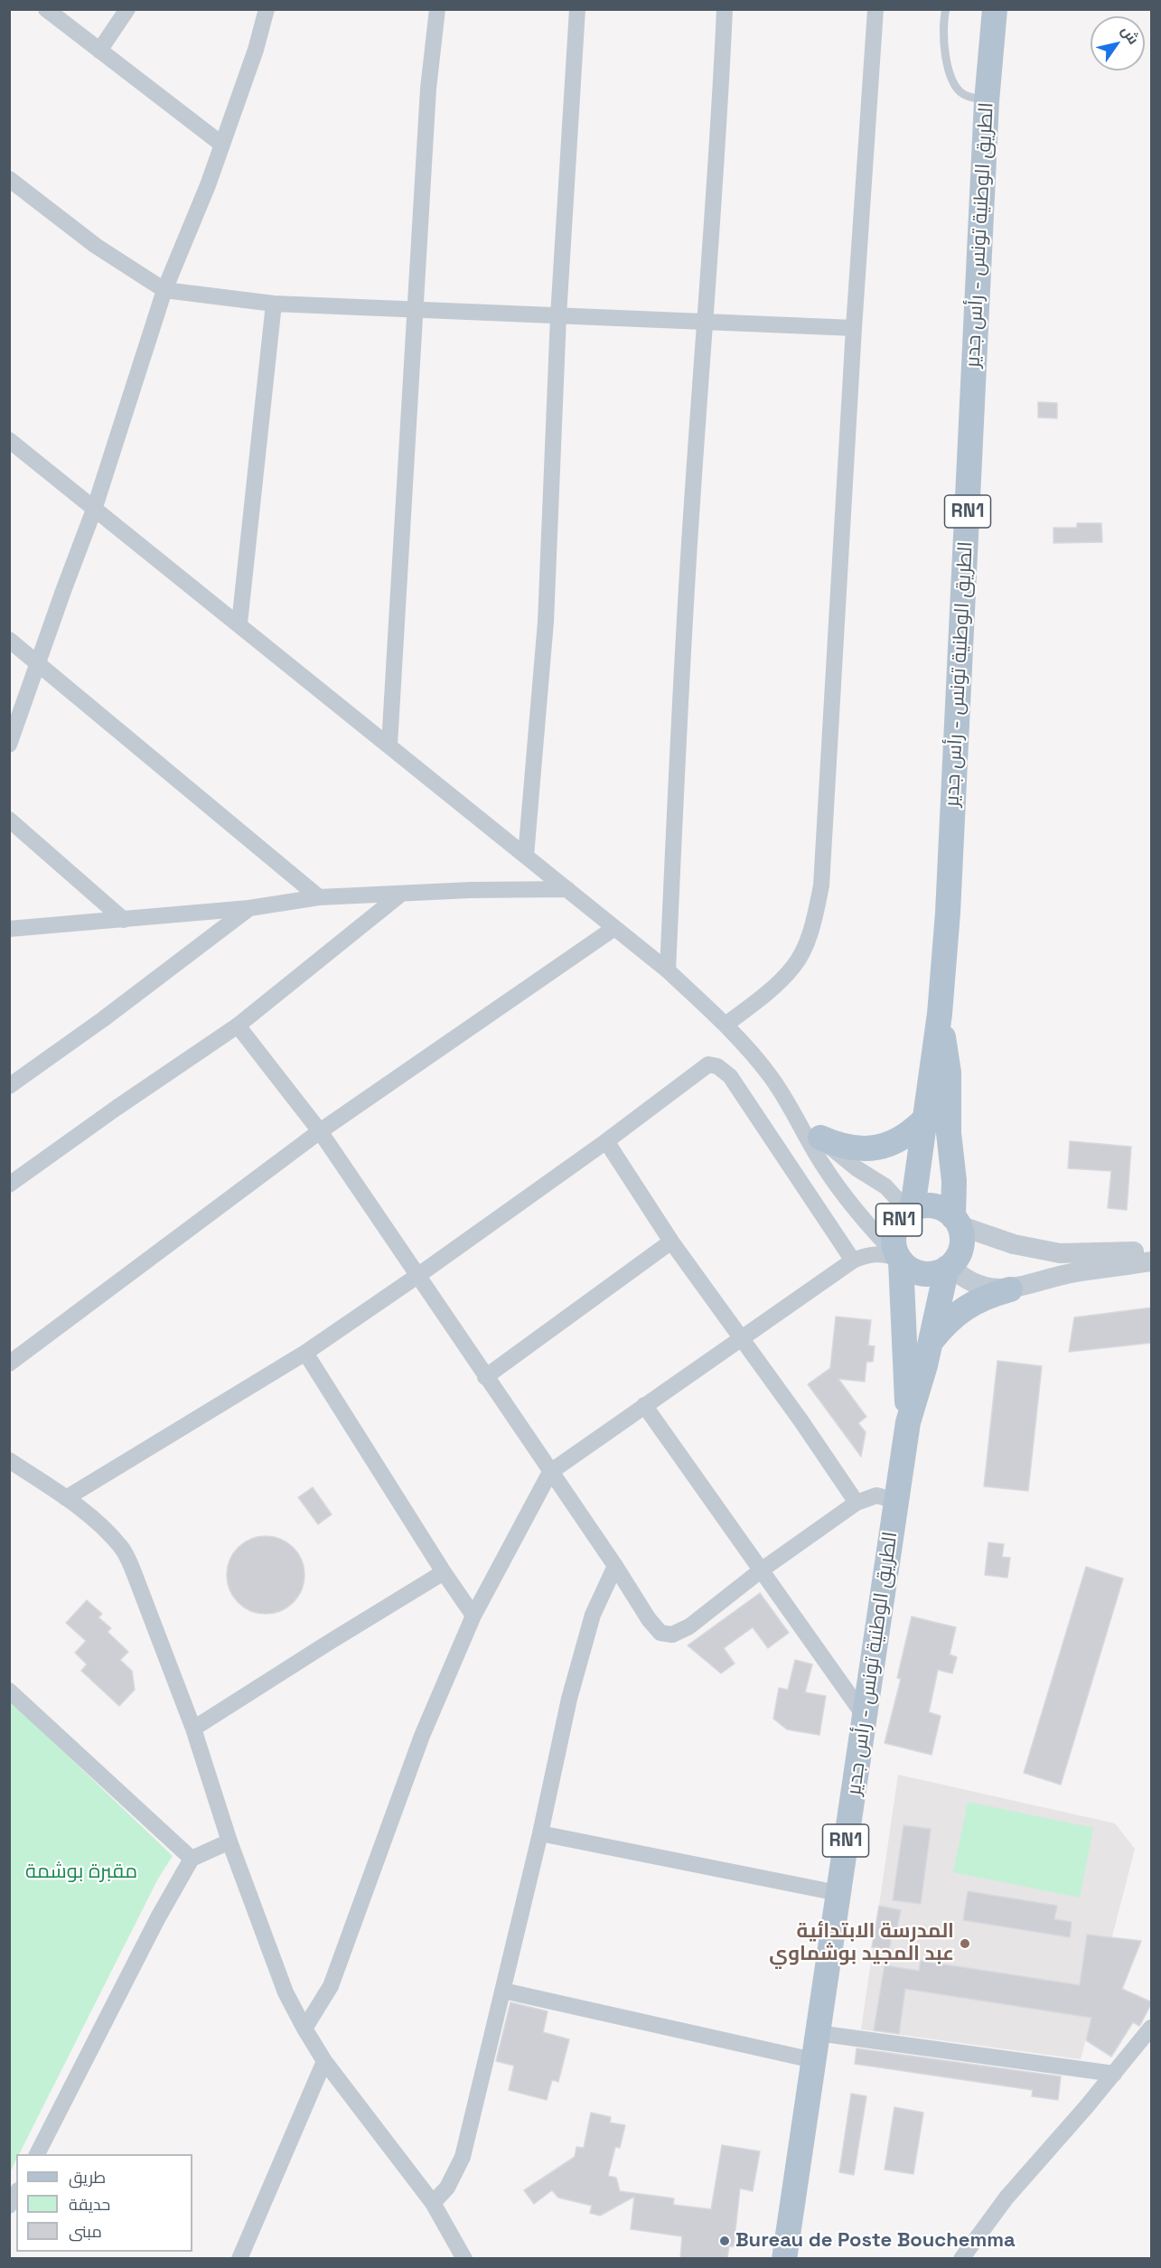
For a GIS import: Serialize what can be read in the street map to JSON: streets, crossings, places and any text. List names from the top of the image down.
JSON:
{
  "streets": {
    "main road": ["الطريق الوطنية تونس - رأس جدير", "RN1"]
  },
  "crossings": [
    ["الطريق الوطنية تونس - رأس جدير", "RN1"]
  ],
  "parks": ["مقبرة بوشمة"],
  "places": ["المدرسة الابتدائية عبد المجيد بوشماوي", "Bureau de Poste Bouchemma"],
  "legend": ["طريق", "حديقة", "مبنى"],
  "north": "top right"
}
